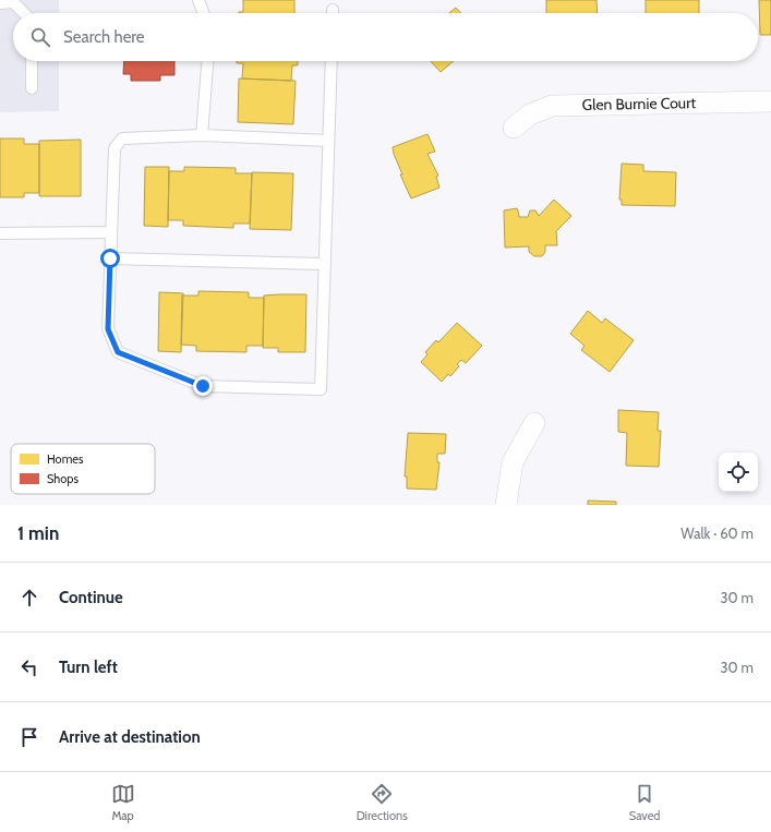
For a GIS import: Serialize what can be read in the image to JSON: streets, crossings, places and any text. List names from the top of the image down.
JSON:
{
  "streets": {
    "street": ["Glen Burnie Court"]
  },
  "legend": ["Homes", "Shops"],
  "page": {
    "search": "Search here",
    "heading": ["1 min", "Walk · 60 m"],
    "list": [
      ["Continue", "30 m"],
      ["Turn left", "30 m"],
      "Arrive at destination"
    ],
    "nav": ["Map", "Directions", "Saved"]
  }
}
